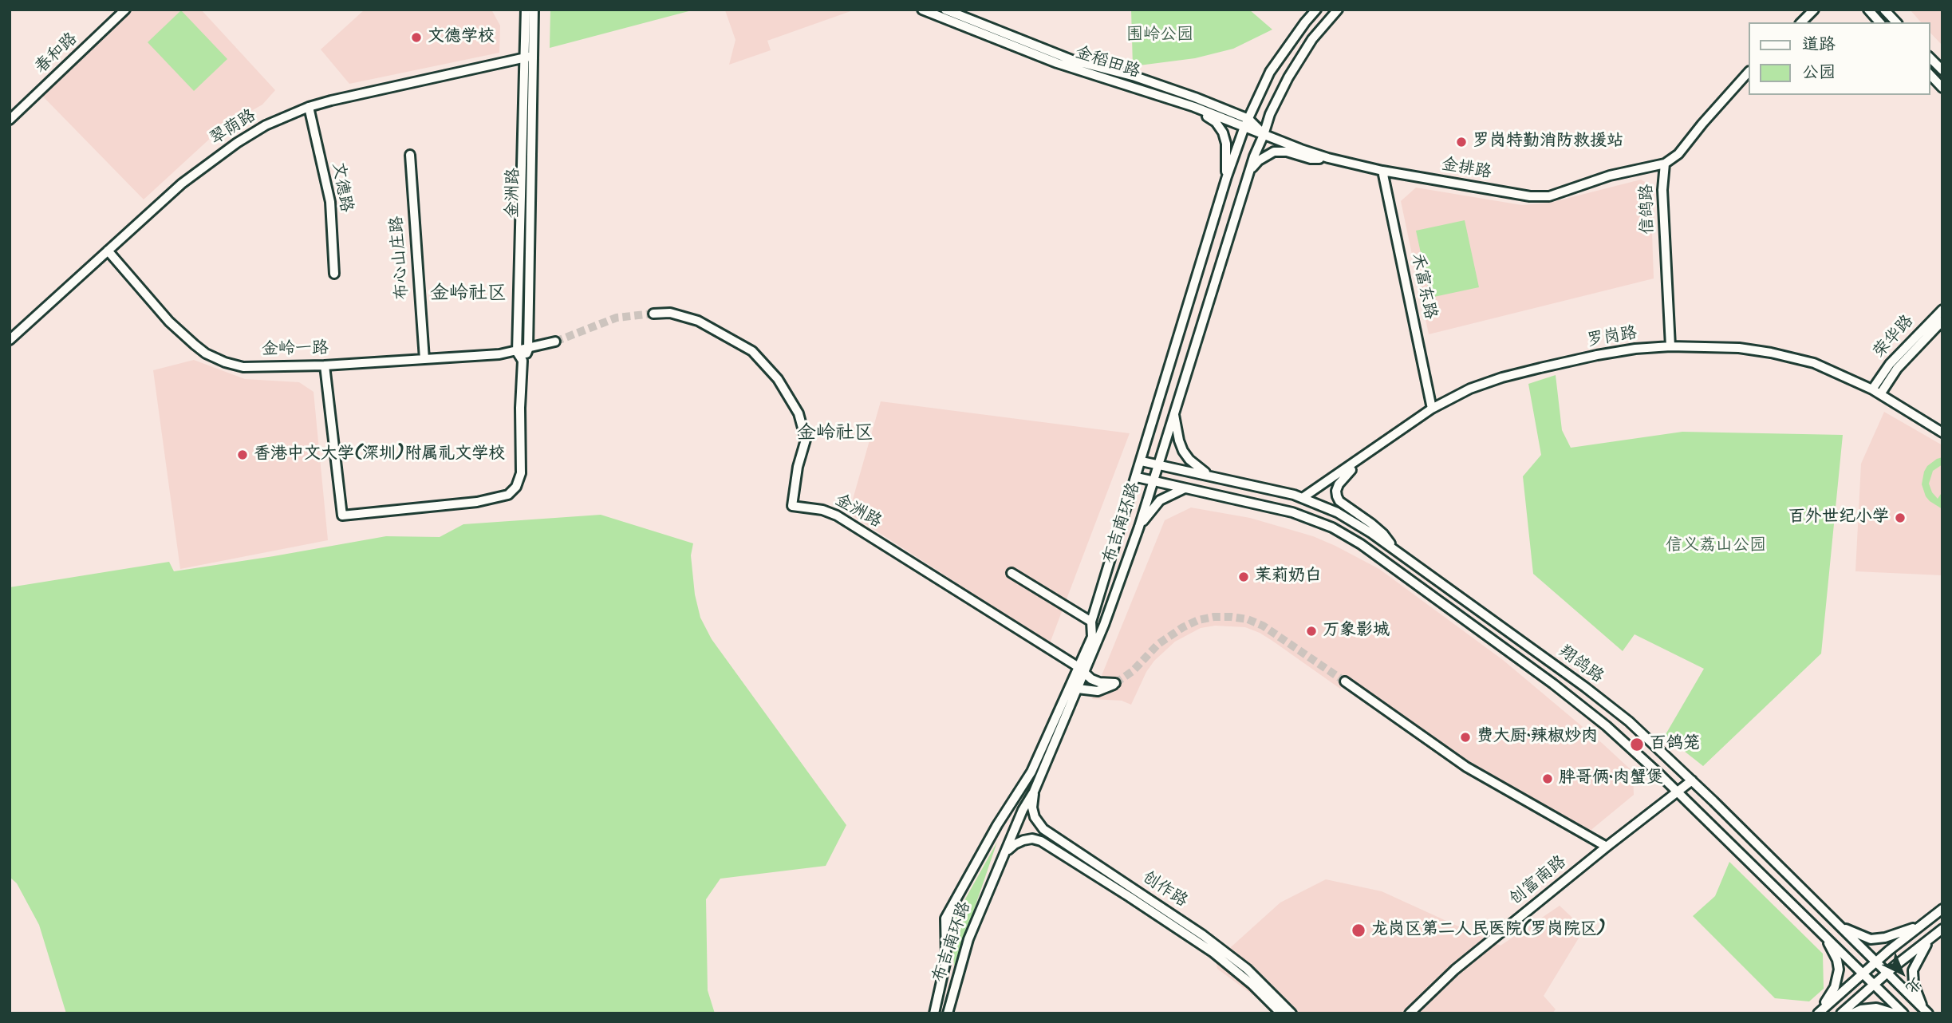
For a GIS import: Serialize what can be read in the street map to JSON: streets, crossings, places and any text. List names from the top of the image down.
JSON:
{
  "streets": {
    "street": [
      "春和路",
      "金稻田路",
      "翠荫路",
      "金排路",
      "文德路",
      "金洲路",
      "信鸽路",
      "布心山庄路",
      "禾富东路",
      "荣华路",
      "罗岗路",
      "金岭一路",
      "布吉南环路",
      "翔鸽路",
      "创富南路",
      "创作路"
    ]
  },
  "crossings": [
    ["金稻田路", "金排路"],
    ["金稻田路", "布吉南环路"],
    ["翠荫路", "文德路"],
    ["翠荫路", "金洲路"],
    ["翠荫路", "金岭一路"],
    ["金排路", "信鸽路"],
    ["金排路", "禾富东路"],
    ["金排路", "布吉南环路"],
    ["金洲路", "金岭一路"],
    ["金洲路", "布吉南环路"],
    ["信鸽路", "罗岗路"],
    ["布心山庄路", "金岭一路"],
    ["禾富东路", "罗岗路"],
    ["荣华路", "罗岗路"],
    ["罗岗路", "翔鸽路"],
    ["布吉南环路", "翔鸽路"],
    ["布吉南环路", "创作路"],
    ["翔鸽路", "创富南路"]
  ],
  "districts": ["金岭社区", "金岭社区"],
  "parks": ["围岭公园", "信义荔山公园"],
  "places": [
    "文德学校",
    "罗岗特勤消防救援站",
    "香港中文大学(深圳)附属礼文学校",
    "百外世纪小学",
    "茉莉奶白",
    "万象影城",
    "费大厨·辣椒炒肉",
    "百鸽笼",
    "胖哥俩·肉蟹煲",
    "龙岗区第二人民医院(罗岗院区)"
  ],
  "legend": ["道路", "公园"],
  "north": "bottom right"
}
